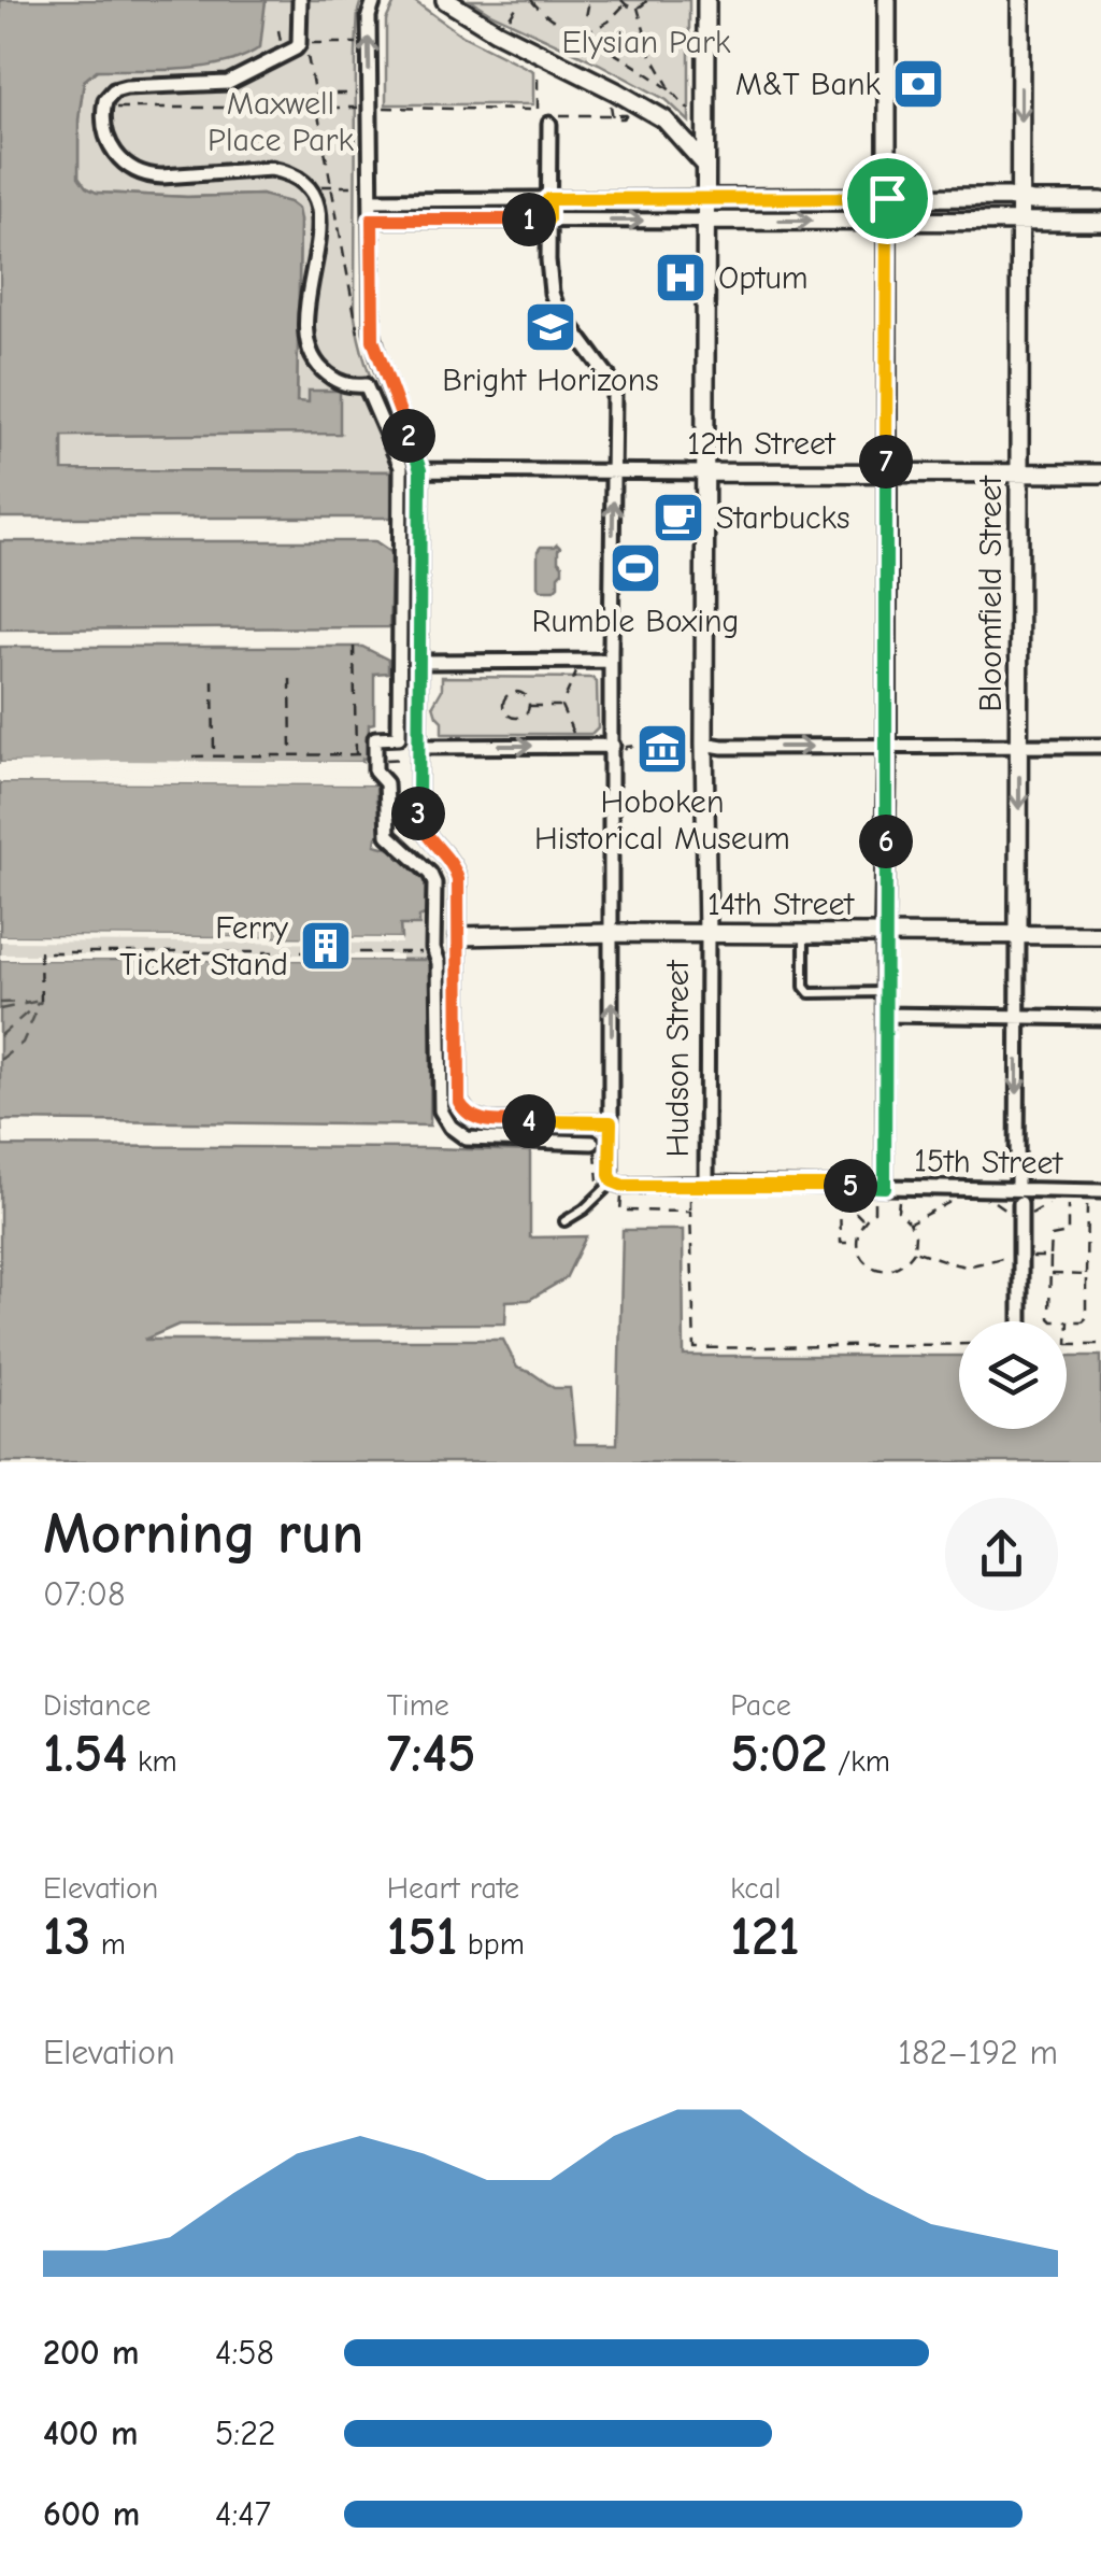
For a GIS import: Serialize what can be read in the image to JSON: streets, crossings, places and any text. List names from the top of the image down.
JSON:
{
  "streets": {
    "street": [
      "12th Street",
      "Bloomfield Street",
      "14th Street",
      "Hudson Street",
      "15th Street"
    ]
  },
  "crossings": [
    ["12th Street", "Bloomfield Street"],
    ["Bloomfield Street", "14th Street"],
    ["Bloomfield Street", "15th Street"],
    ["14th Street", "Hudson Street"],
    ["Hudson Street", "15th Street"]
  ],
  "parks": ["Elysian Park", "Maxwell Place Park"],
  "places": {
    "bank": ["M&T Bank"],
    "hospital": ["Optum"],
    "school or university": ["Bright Horizons"],
    "cafe": ["Starbucks"],
    "sports": ["Rumble Boxing"],
    "museum": ["Hoboken Historical Museum"],
    "building": ["Ferry Ticket Stand"]
  },
  "page": {
    "pins": [
      "1",
      "2",
      "7",
      "3",
      "6",
      "4",
      "5"
    ],
    "heading": ["Morning run", "07:08"],
    "stats": [
      ["Distance", "1.54 km"],
      ["Time", "7:45"],
      ["Pace", "5:02 /km"],
      ["Elevation", "13 m"],
      ["Heart rate", "151 bpm"],
      ["kcal", "121"]
    ],
    "chart": ["Elevation", "182–192 m"],
    "list": [
      {
        "name": "200 m",
        "note": "4:58"
      },
      {
        "name": "400 m",
        "note": "5:22"
      },
      {
        "name": "600 m",
        "note": "4:47"
      }
    ]
  }
}
